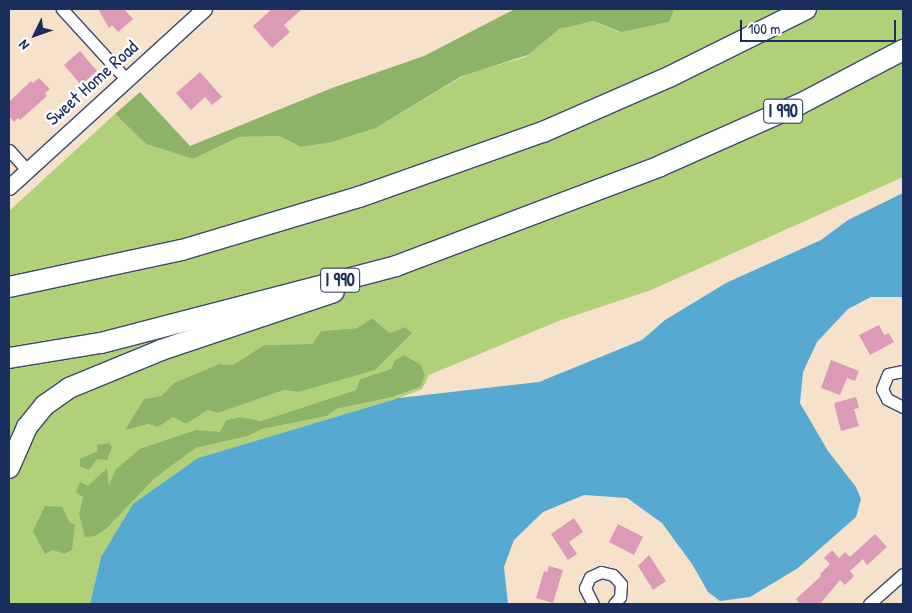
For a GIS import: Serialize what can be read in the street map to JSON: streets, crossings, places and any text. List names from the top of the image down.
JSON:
{
  "streets": {
    "highway": ["I 990"],
    "main road": ["Sweet Home Road"]
  },
  "scale_bar": "100 m",
  "north": "bottom left"
}
